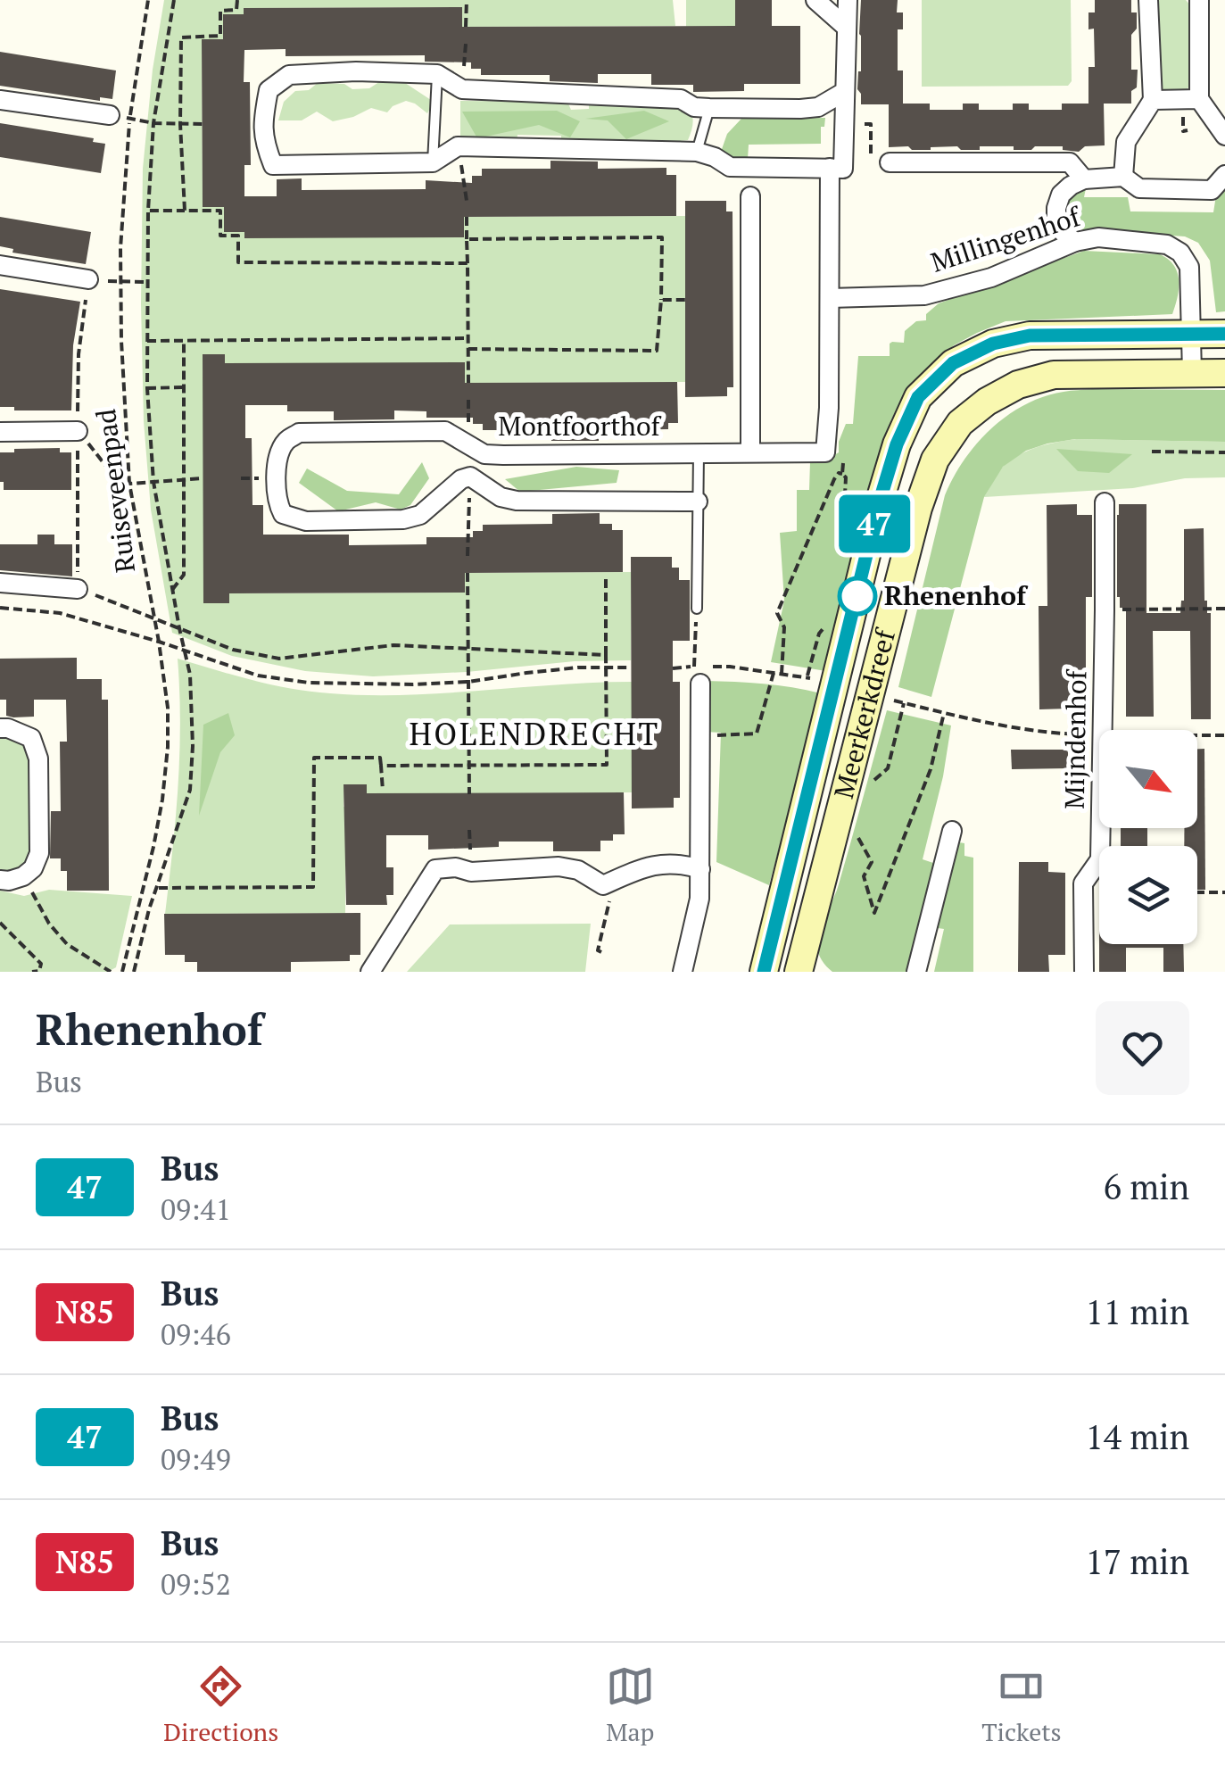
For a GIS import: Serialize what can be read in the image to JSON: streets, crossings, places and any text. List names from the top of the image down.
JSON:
{
  "streets": {
    "main road": ["Meerkerkdreef"],
    "street": ["Millingenhof", "Montfoorthof", "Mijndenhof"],
    "path": ["Ruiseveenpad"]
  },
  "crossings": [
    ["Millingenhof", "Meerkerkdreef"]
  ],
  "districts": ["HOLENDRECHT"],
  "places": ["Rhenenhof"],
  "lines": ["bus line 47"],
  "north": "bottom right",
  "page": {
    "on_map": "47",
    "heading": ["Rhenenhof", "Bus"],
    "list": [
      {
        "mark": "47",
        "name": "Bus",
        "note": "09:41",
        "value": "6 min"
      },
      {
        "mark": "N85",
        "name": "Bus",
        "note": "09:46",
        "value": "11 min"
      },
      {
        "mark": "47",
        "name": "Bus",
        "note": "09:49",
        "value": "14 min"
      },
      {
        "mark": "N85",
        "name": "Bus",
        "note": "09:52",
        "value": "17 min"
      }
    ],
    "tabs": ["Directions", "Map", "Tickets"]
  }
}
